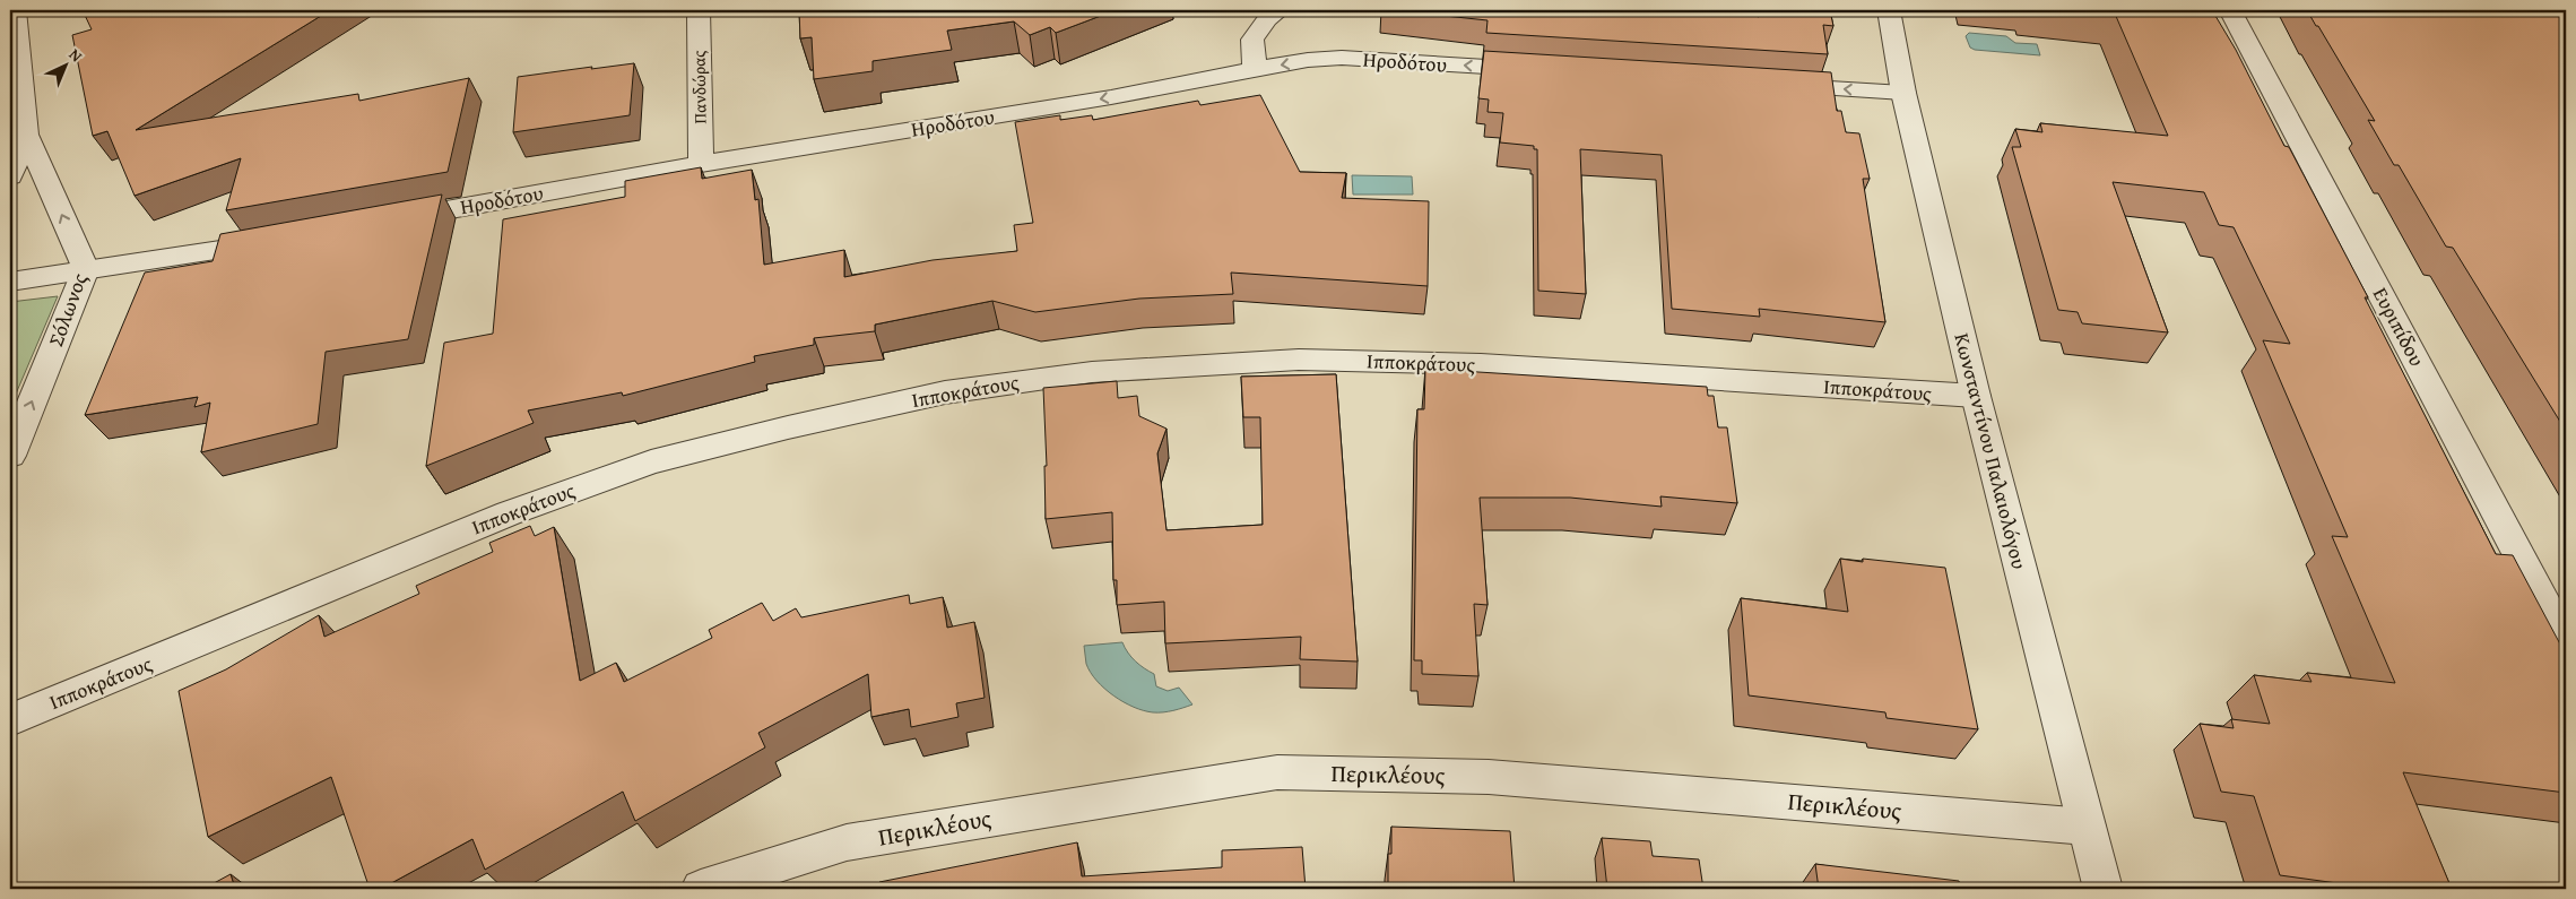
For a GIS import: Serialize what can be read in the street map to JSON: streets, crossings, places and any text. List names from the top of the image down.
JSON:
{
  "streets": {
    "street": [
      "Ηροδότου",
      "Πανδώρας",
      "Σόλωνος",
      "Ευριπίδου",
      "Ιπποκράτους",
      "Κωνσταντίνου Παλαιολόγου",
      "Περικλέους"
    ]
  },
  "crossings": [
    ["Ηροδότου", "Πανδώρας"],
    ["Ιπποκράτους", "Κωνσταντίνου Παλαιολόγου"],
    ["Κωνσταντίνου Παλαιολόγου", "Περικλέους"]
  ],
  "one_way": ["Ηροδότου", "Σόλωνος"],
  "north": "top right"
}
